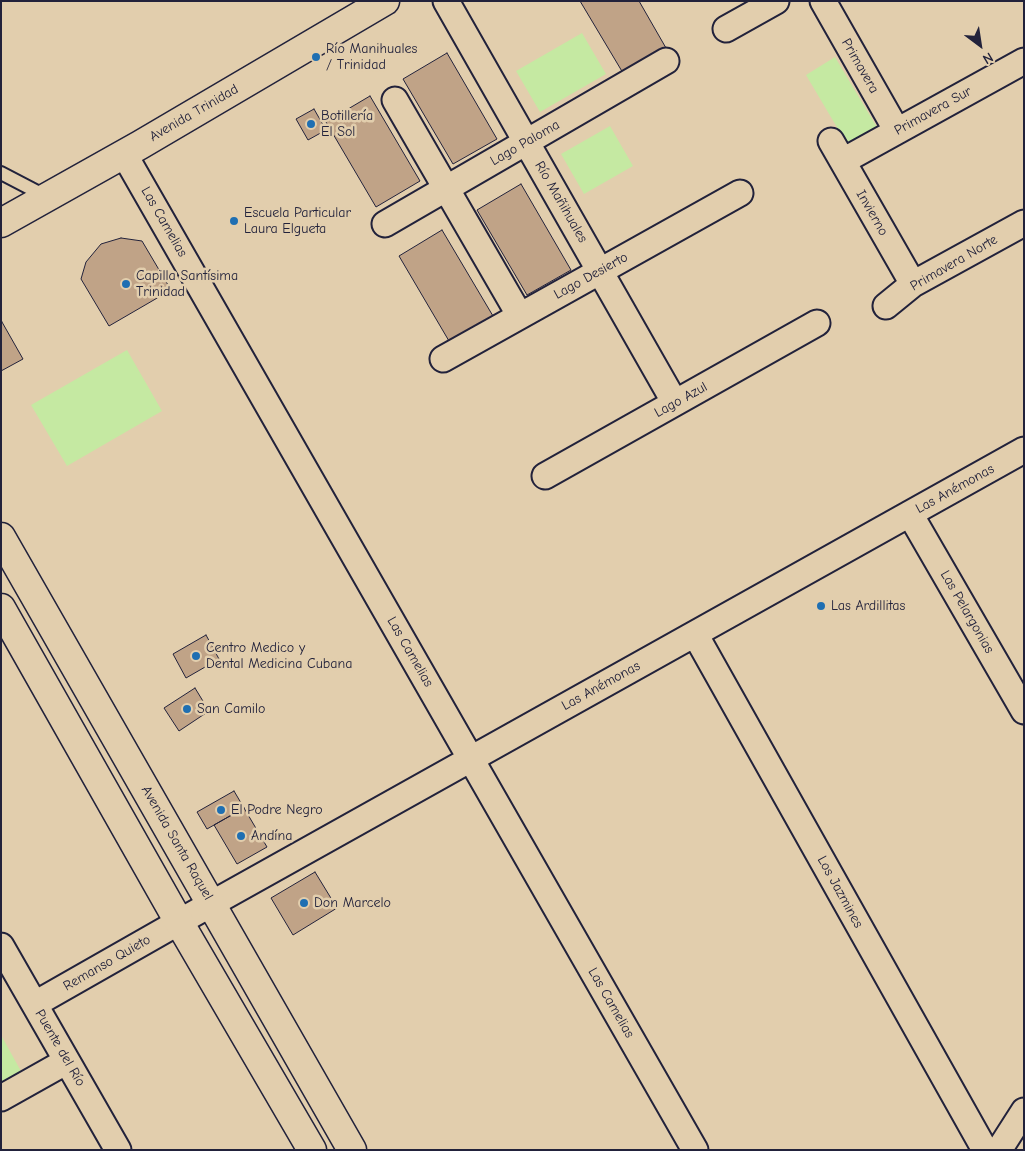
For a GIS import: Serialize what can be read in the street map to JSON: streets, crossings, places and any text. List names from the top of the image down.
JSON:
{
  "streets": {
    "main road": ["Avenida Trinidad", "Avenida Santa Raquel"],
    "street": [
      "Primavera",
      "Primavera Sur",
      "Lago Paloma",
      "Río Mañihuales",
      "Invierno",
      "Las Camelias",
      "Primavera Norte",
      "Lago Desierto",
      "Lago Azul",
      "Las Anémonas",
      "Las Pelargonias",
      "Los Jazmines",
      "Remanso Quieto",
      "Puente del Río"
    ]
  },
  "crossings": [
    ["Primavera", "Primavera Sur"],
    ["Primavera Sur", "Invierno"],
    ["Avenida Trinidad", "Las Camelias"],
    ["Lago Paloma", "Río Mañihuales"],
    ["Río Mañihuales", "Lago Desierto"],
    ["Río Mañihuales", "Lago Azul"],
    ["Invierno", "Primavera Norte"],
    ["Las Camelias", "Las Anémonas"],
    ["Las Anémonas", "Las Pelargonias"],
    ["Las Anémonas", "Avenida Santa Raquel"],
    ["Las Anémonas", "Los Jazmines"],
    ["Las Anémonas", "Remanso Quieto"],
    ["Remanso Quieto", "Puente del Río"]
  ],
  "places": [
    "Río Manihuales / Trinidad",
    "Botillería El Sol",
    "Escuela Particular Laura Elgueta",
    "Capilla Santísima Trinidad",
    "Las Ardillitas",
    "Centro Medico y Dental Medicina Cubana",
    "San Camilo",
    "El Podre Negro",
    "Andína",
    "Don Marcelo"
  ],
  "north": "bottom right"
}
